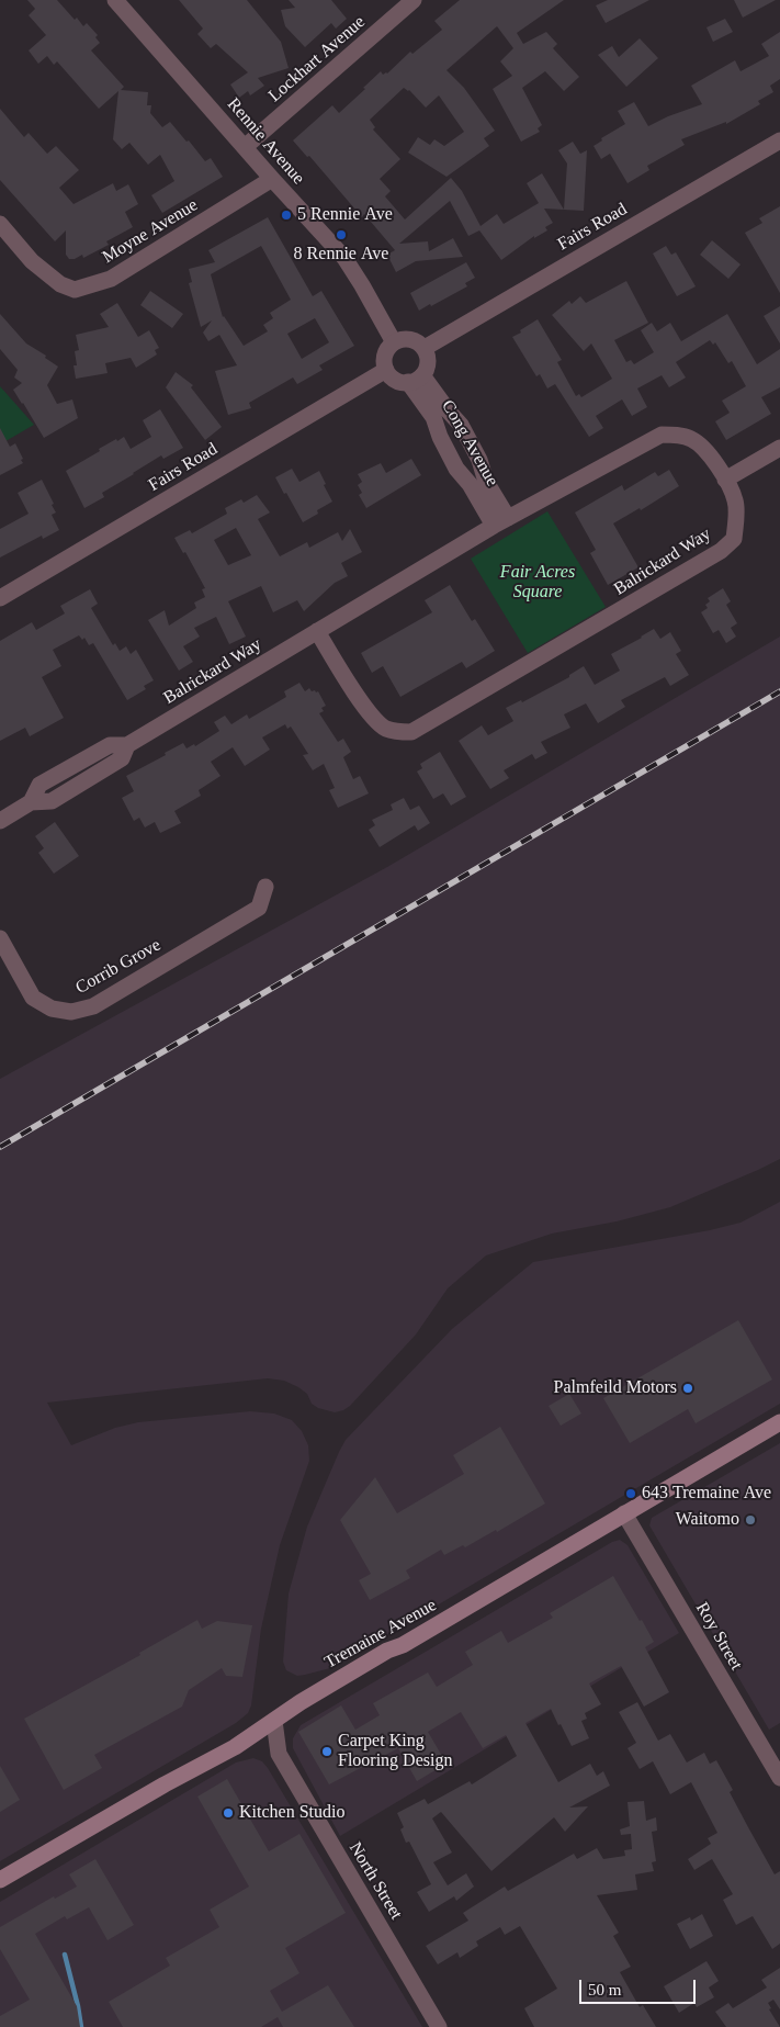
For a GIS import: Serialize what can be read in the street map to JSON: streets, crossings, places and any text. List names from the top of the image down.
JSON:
{
  "streets": {
    "main road": ["Tremaine Avenue"],
    "street": [
      "Lockhart Avenue",
      "Rennie Avenue",
      "Fairs Road",
      "Moyne Avenue",
      "Cong Avenue",
      "Balrickard Way",
      "Corrib Grove",
      "Roy Street",
      "North Street"
    ]
  },
  "crossings": [
    ["Lockhart Avenue", "Rennie Avenue"],
    ["Rennie Avenue", "Fairs Road"],
    ["Rennie Avenue", "Moyne Avenue"],
    ["Rennie Avenue", "Cong Avenue"],
    ["Fairs Road", "Cong Avenue"],
    ["Cong Avenue", "Balrickard Way"],
    ["Tremaine Avenue", "Roy Street"],
    ["Tremaine Avenue", "North Street"]
  ],
  "parks": ["Fair Acres Square"],
  "places": [
    "5 Rennie Ave",
    "8 Rennie Ave",
    "Palmfeild Motors",
    "643 Tremaine Ave",
    "Waitomo",
    "Carpet King Flooring Design",
    "Kitchen Studio"
  ],
  "scale_bar": "50 m"
}
